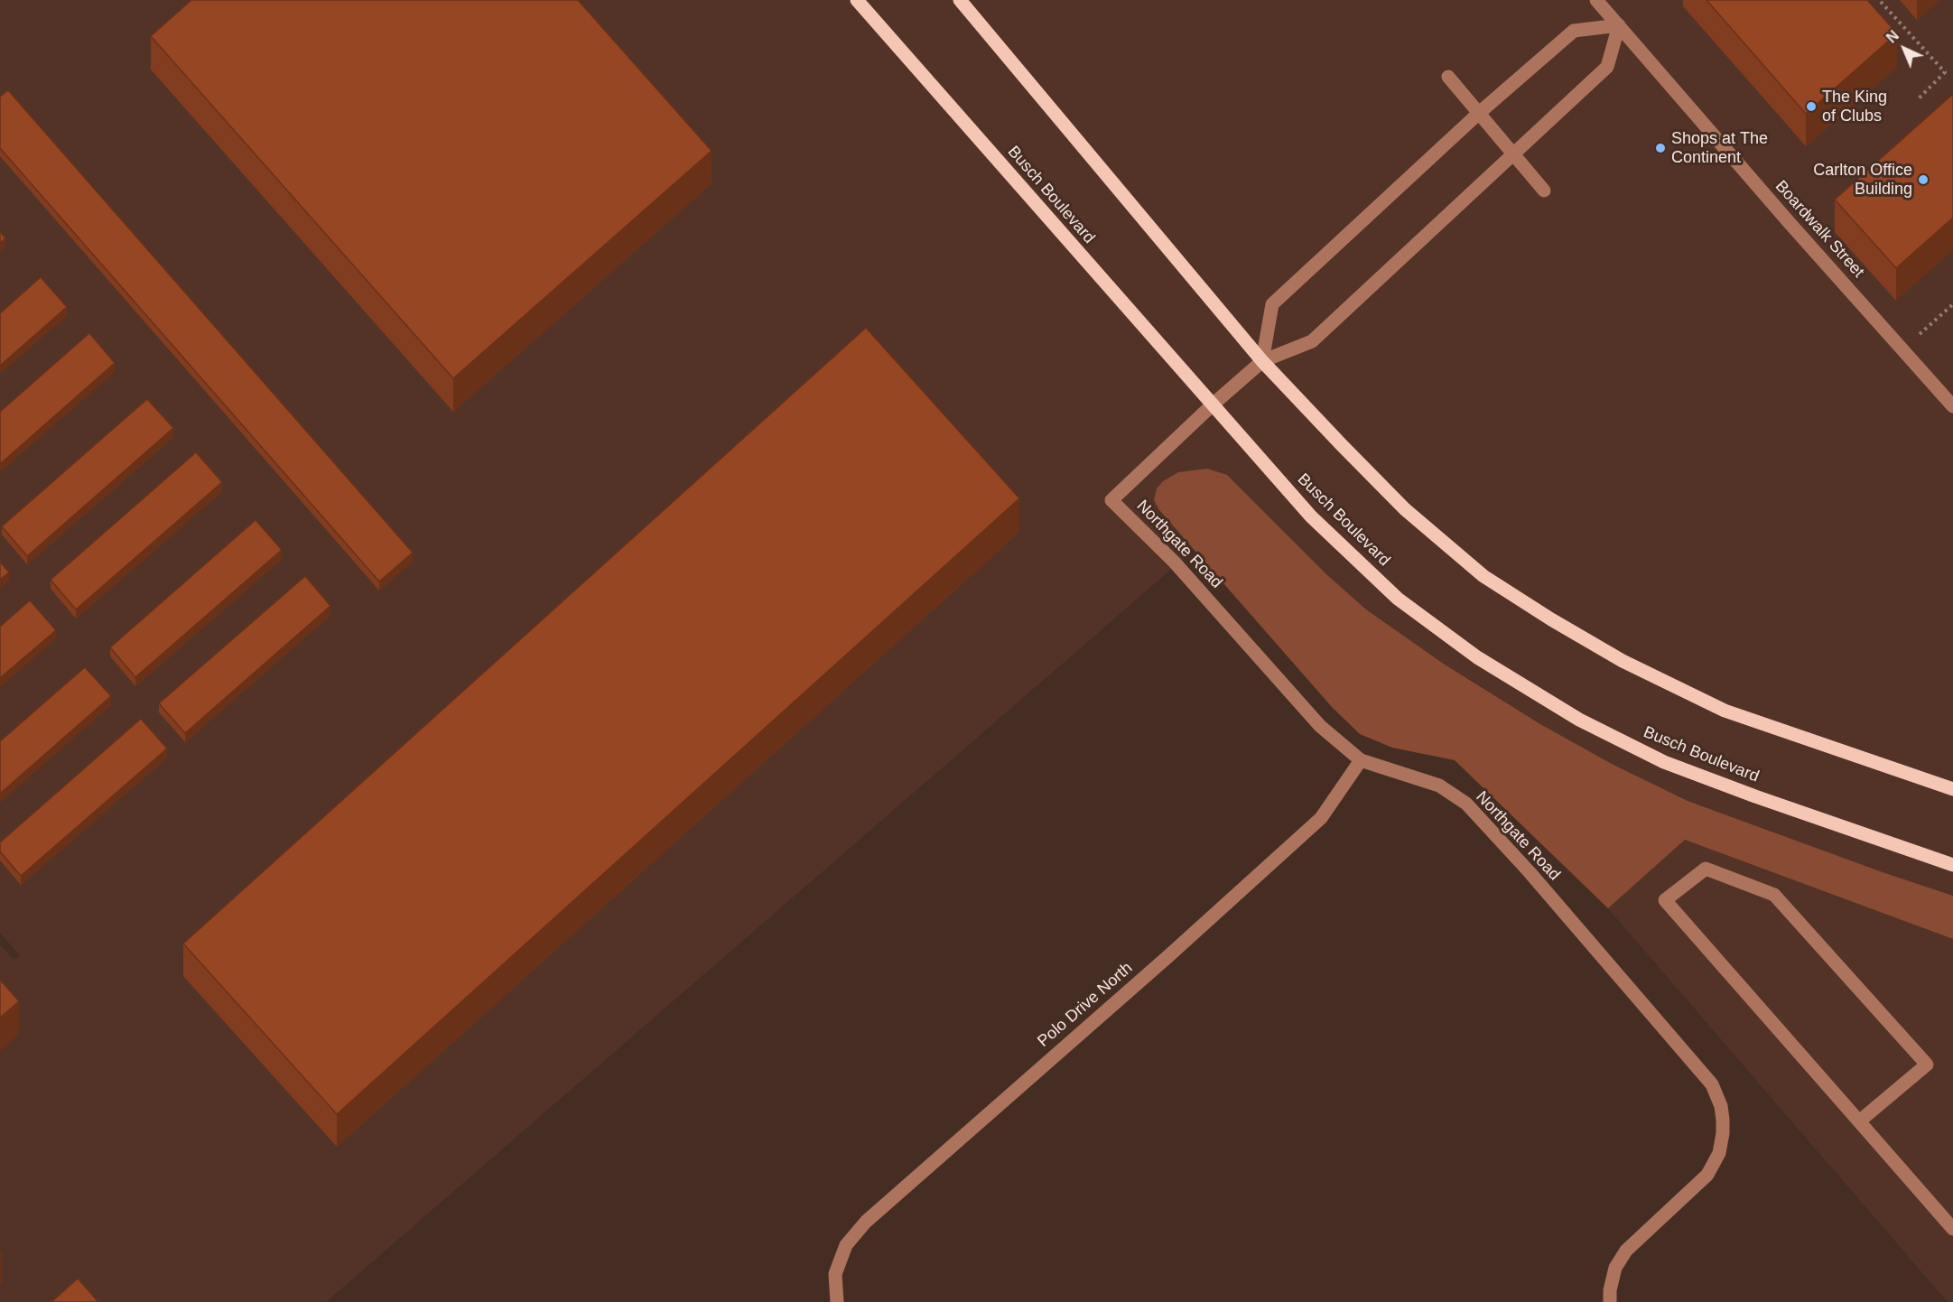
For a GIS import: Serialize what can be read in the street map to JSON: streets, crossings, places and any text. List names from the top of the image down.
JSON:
{
  "streets": {
    "main road": ["Busch Boulevard"],
    "street": ["Boardwalk Street", "Northgate Road", "Polo Drive North"]
  },
  "crossings": [
    ["Busch Boulevard", "Northgate Road"],
    ["Boardwalk Street", "Northgate Road"],
    ["Northgate Road", "Polo Drive North"]
  ],
  "places": ["The King of Clubs", "Shops at The Continent", "Carlton Office Building"],
  "north": "top left"
}
